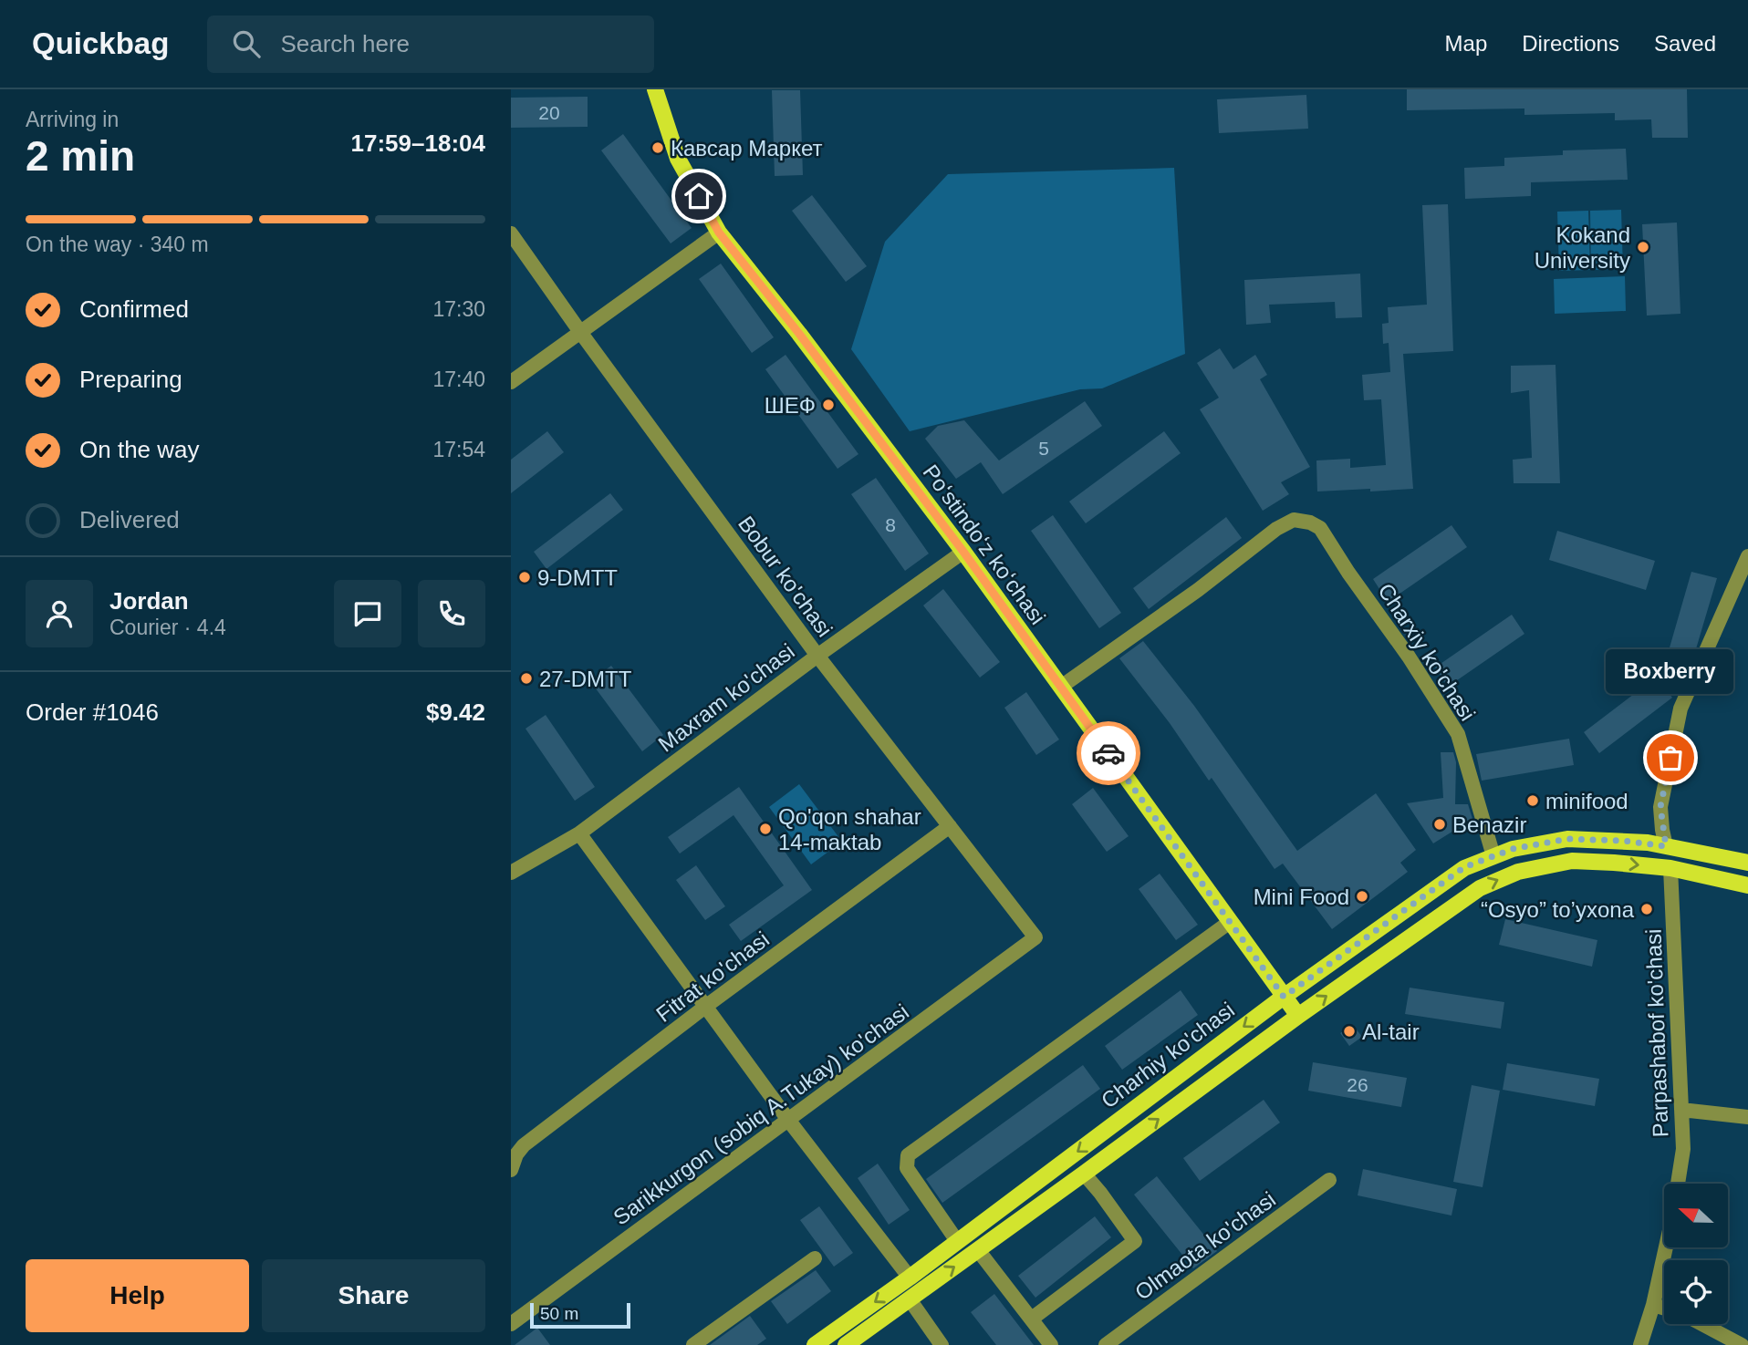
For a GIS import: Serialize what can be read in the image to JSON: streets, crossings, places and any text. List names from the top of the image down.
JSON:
{
  "streets": {
    "main road": ["Poʻstindoʻz koʻchasi", "Charhiy ko'chasi"],
    "street": [
      "Bobur ko'chasi",
      "Charxiy ko'chasi",
      "Maxram ko'chasi",
      "Fitrat ko'chasi",
      "Parpashabof ko'chasi",
      "Sarikkurgon (sobiq A.Tukay) ko'chasi",
      "Olmaota ko'chasi"
    ]
  },
  "crossings": [
    ["Poʻstindoʻz koʻchasi", "Charxiy ko'chasi"],
    ["Poʻstindoʻz koʻchasi", "Maxram ko'chasi"],
    ["Poʻstindoʻz koʻchasi", "Charhiy ko'chasi"],
    ["Bobur ko'chasi", "Maxram ko'chasi"],
    ["Bobur ko'chasi", "Fitrat ko'chasi"],
    ["Bobur ko'chasi", "Sarikkurgon (sobiq A.Tukay) ko'chasi"],
    ["Charxiy ko'chasi", "Charhiy ko'chasi"],
    ["Parpashabof ko'chasi", "Charhiy ko'chasi"]
  ],
  "places": [
    "Кавсар Маркет",
    "Kokand University",
    "ШЕФ",
    "9-DMTT",
    "27-DMTT",
    "Boxberry",
    "minifood",
    "Benazir",
    "Qo'qon shahar 14-maktab",
    "Mini Food",
    "“Osyo” to’yxona",
    "Al-tair"
  ],
  "house_numbers": [
    "20",
    "5",
    "8",
    "26"
  ],
  "scale_bar": "50 m",
  "north": "left",
  "page": {
    "header": "Quickbag",
    "search": "Search here",
    "nav": ["Map", "Directions", "Saved"],
    "heading": ["2 min", "Arriving in", "17:59–18:04"],
    "panel": [
      "Jordan",
      "Courier · 4.4",
      "Order #1046",
      "$9.42"
    ],
    "bar": "On the way · 340 m",
    "list": [
      ["Confirmed", "17:30"],
      ["Preparing", "17:40"],
      ["On the way", "17:54"],
      "Delivered"
    ],
    "bubble": "Boxberry",
    "buttons": ["Help", "Share"],
    "scale": "50 m"
  }
}
